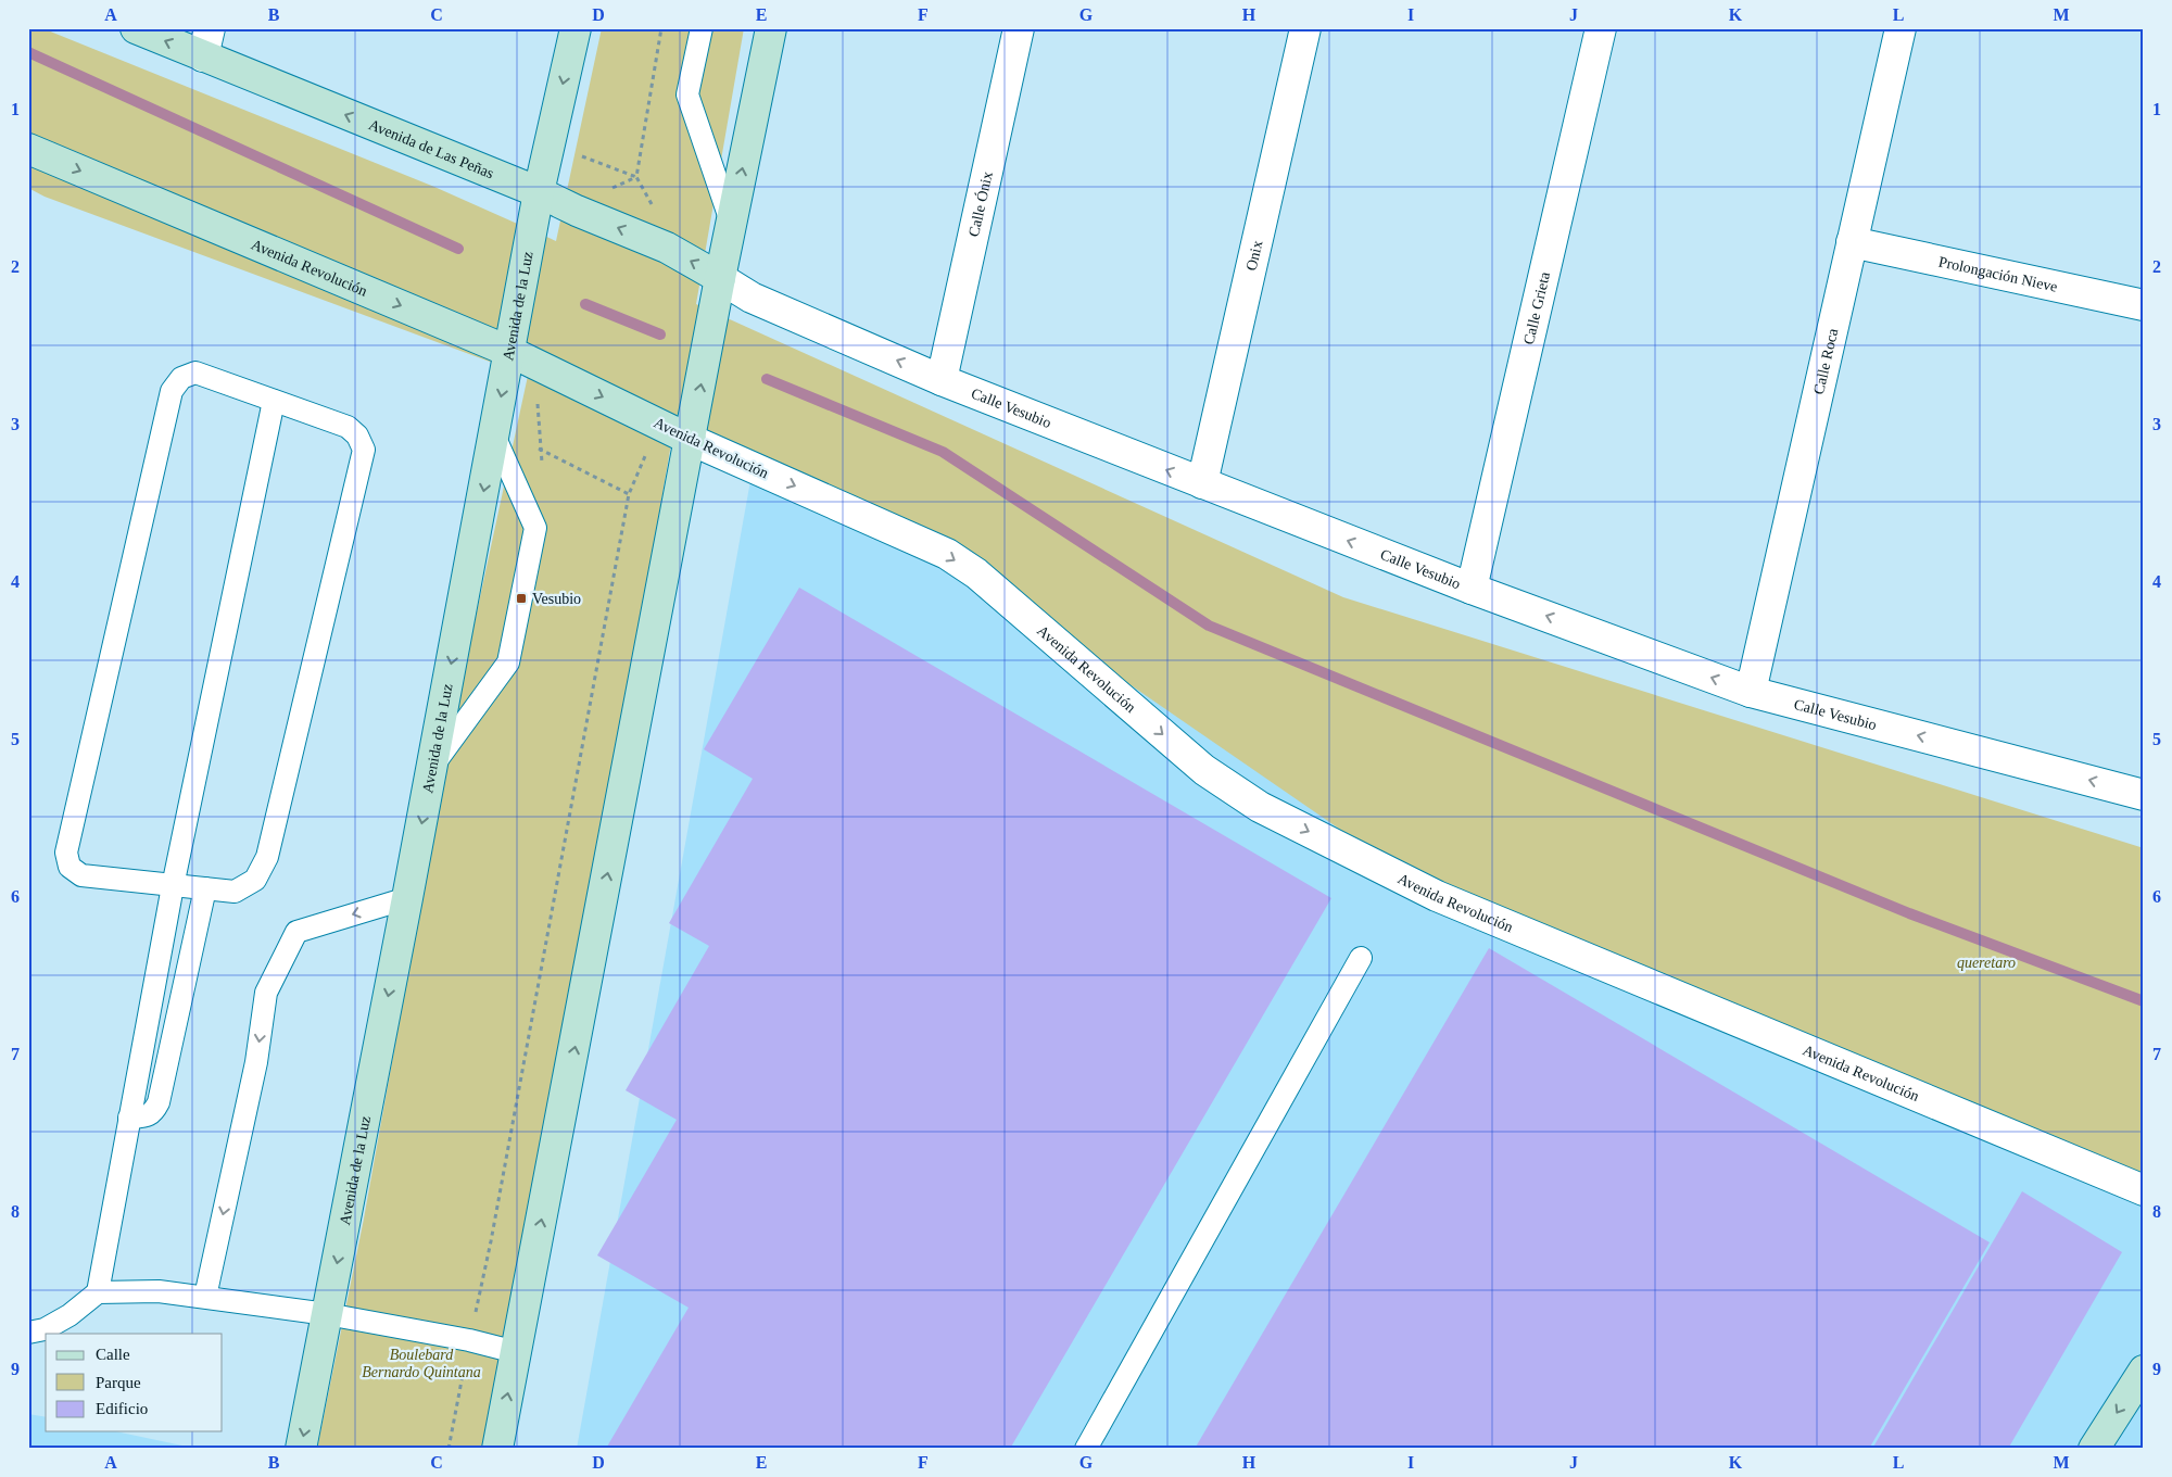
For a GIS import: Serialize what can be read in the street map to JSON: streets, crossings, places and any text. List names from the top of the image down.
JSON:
{
  "streets": {
    "main road": ["Avenida de Las Peñas", "Avenida Revolución", "Avenida de la Luz"],
    "street": [
      "Calle Ónix",
      "Onix",
      "Prolongación Nieve",
      "Calle Grieta",
      "Calle Roca",
      "Calle Vesubio"
    ]
  },
  "crossings": [
    ["Avenida de Las Peñas", "Avenida de la Luz"],
    ["Avenida de Las Peñas", "Calle Vesubio"],
    ["Calle Ónix", "Calle Vesubio"],
    ["Onix", "Calle Vesubio"],
    ["Avenida Revolución", "Avenida de la Luz"],
    ["Prolongación Nieve", "Calle Roca"],
    ["Calle Grieta", "Calle Vesubio"],
    ["Calle Roca", "Calle Vesubio"]
  ],
  "one_way": ["Avenida de Las Peñas", "Avenida Revolución", "Calle Vesubio"],
  "parks": ["queretaro", "Boulebard Bernardo Quintana"],
  "places": {
    "transit": ["Vesubio"]
  },
  "legend": ["Calle", "Parque", "Edificio"],
  "grid": {
    "columns": [
      "A",
      "B",
      "C",
      "D",
      "E",
      "F",
      "G",
      "H",
      "I",
      "J",
      "K",
      "L",
      "M"
    ],
    "rows": [
      "1",
      "2",
      "3",
      "4",
      "5",
      "6",
      "7",
      "8",
      "9"
    ]
  }
}
